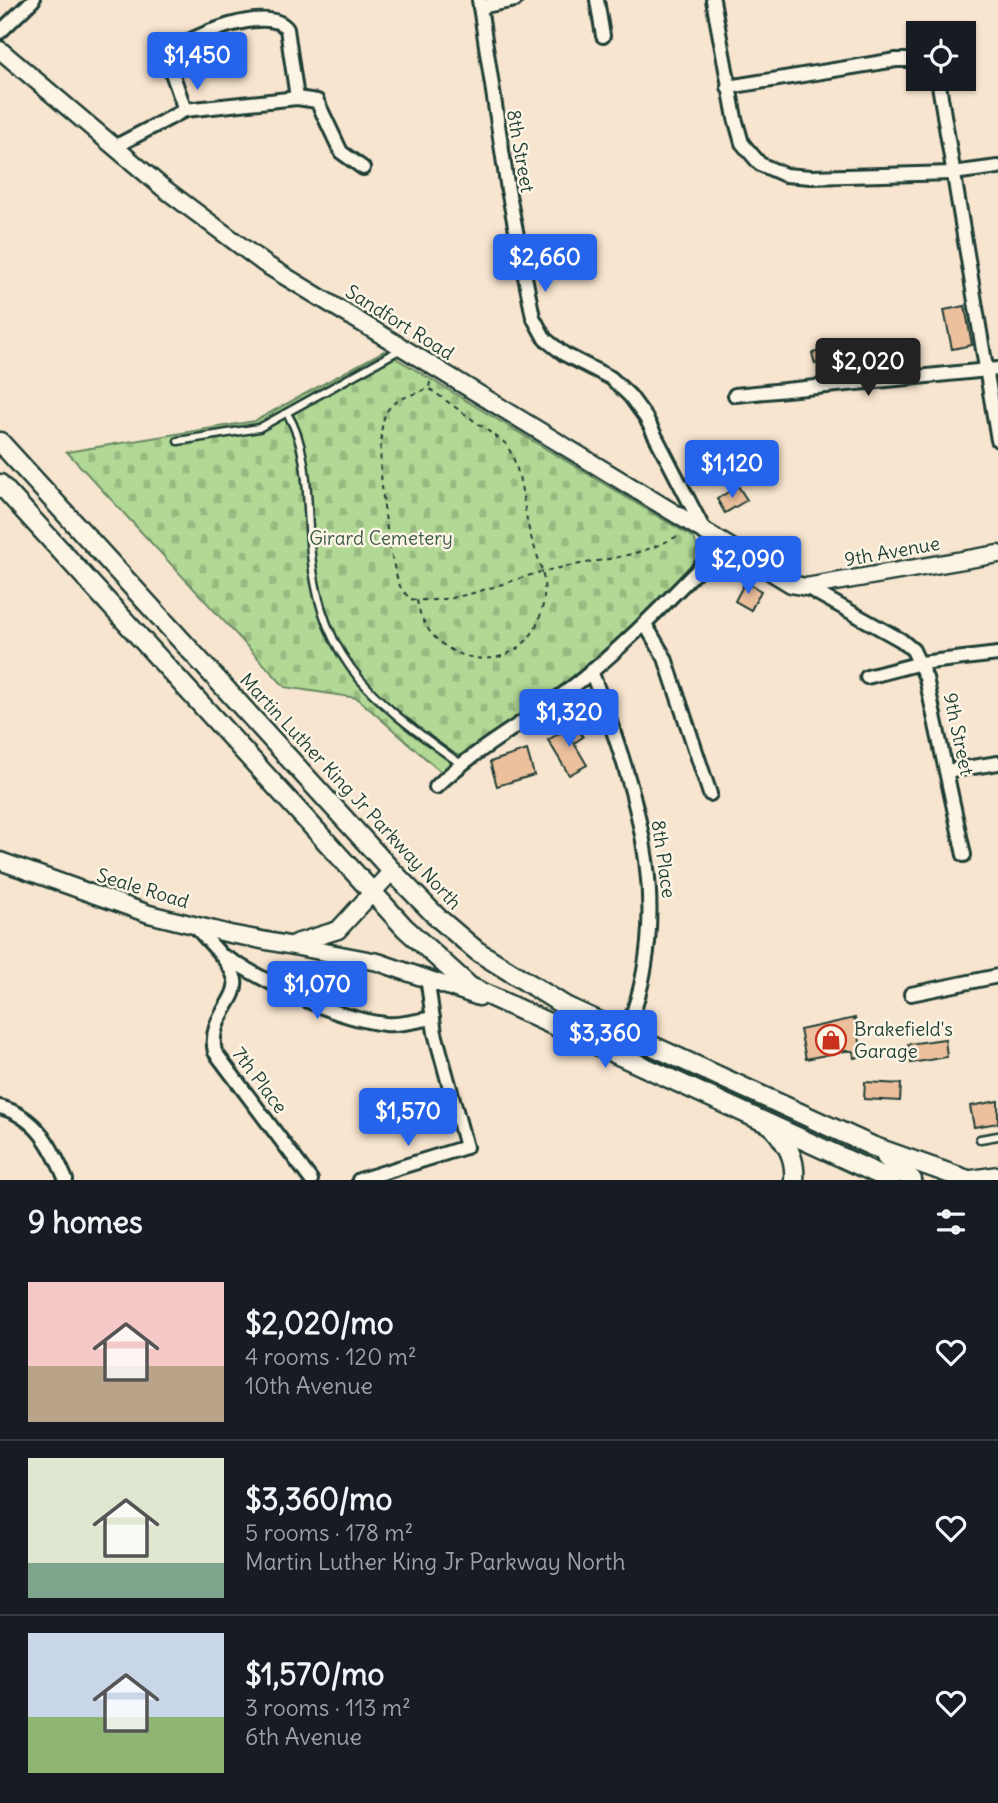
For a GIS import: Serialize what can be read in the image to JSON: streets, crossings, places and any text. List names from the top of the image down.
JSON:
{
  "streets": {
    "main road": ["Martin Luther King Jr Parkway North"],
    "street": [
      "8th Street",
      "Sandfort Road",
      "9th Avenue",
      "9th Street",
      "8th Place",
      "Seale Road",
      "7th Place"
    ]
  },
  "crossings": [
    ["8th Street", "Sandfort Road"],
    ["Sandfort Road", "9th Avenue"],
    ["Martin Luther King Jr Parkway North", "8th Place"],
    ["Martin Luther King Jr Parkway North", "Seale Road"],
    ["Seale Road", "7th Place"]
  ],
  "parks": ["Girard Cemetery"],
  "places": {
    "shop": ["Brakefield's Garage"]
  },
  "page": {
    "price": [
      "$1,450",
      "$2,660",
      "$2,020",
      "$1,120",
      "$2,090",
      "$1,320",
      "$1,070",
      "$3,360",
      "$1,570"
    ],
    "heading": "9 homes",
    "list": [
      {
        "name": "$2,020/mo",
        "note": "4 rooms · 120 m² · 10th Avenue"
      },
      {
        "name": "$3,360/mo",
        "note": "5 rooms · 178 m² · Martin Luther King Jr Parkway North"
      },
      {
        "name": "$1,570/mo",
        "note": "3 rooms · 113 m² · 6th Avenue"
      }
    ]
  }
}
